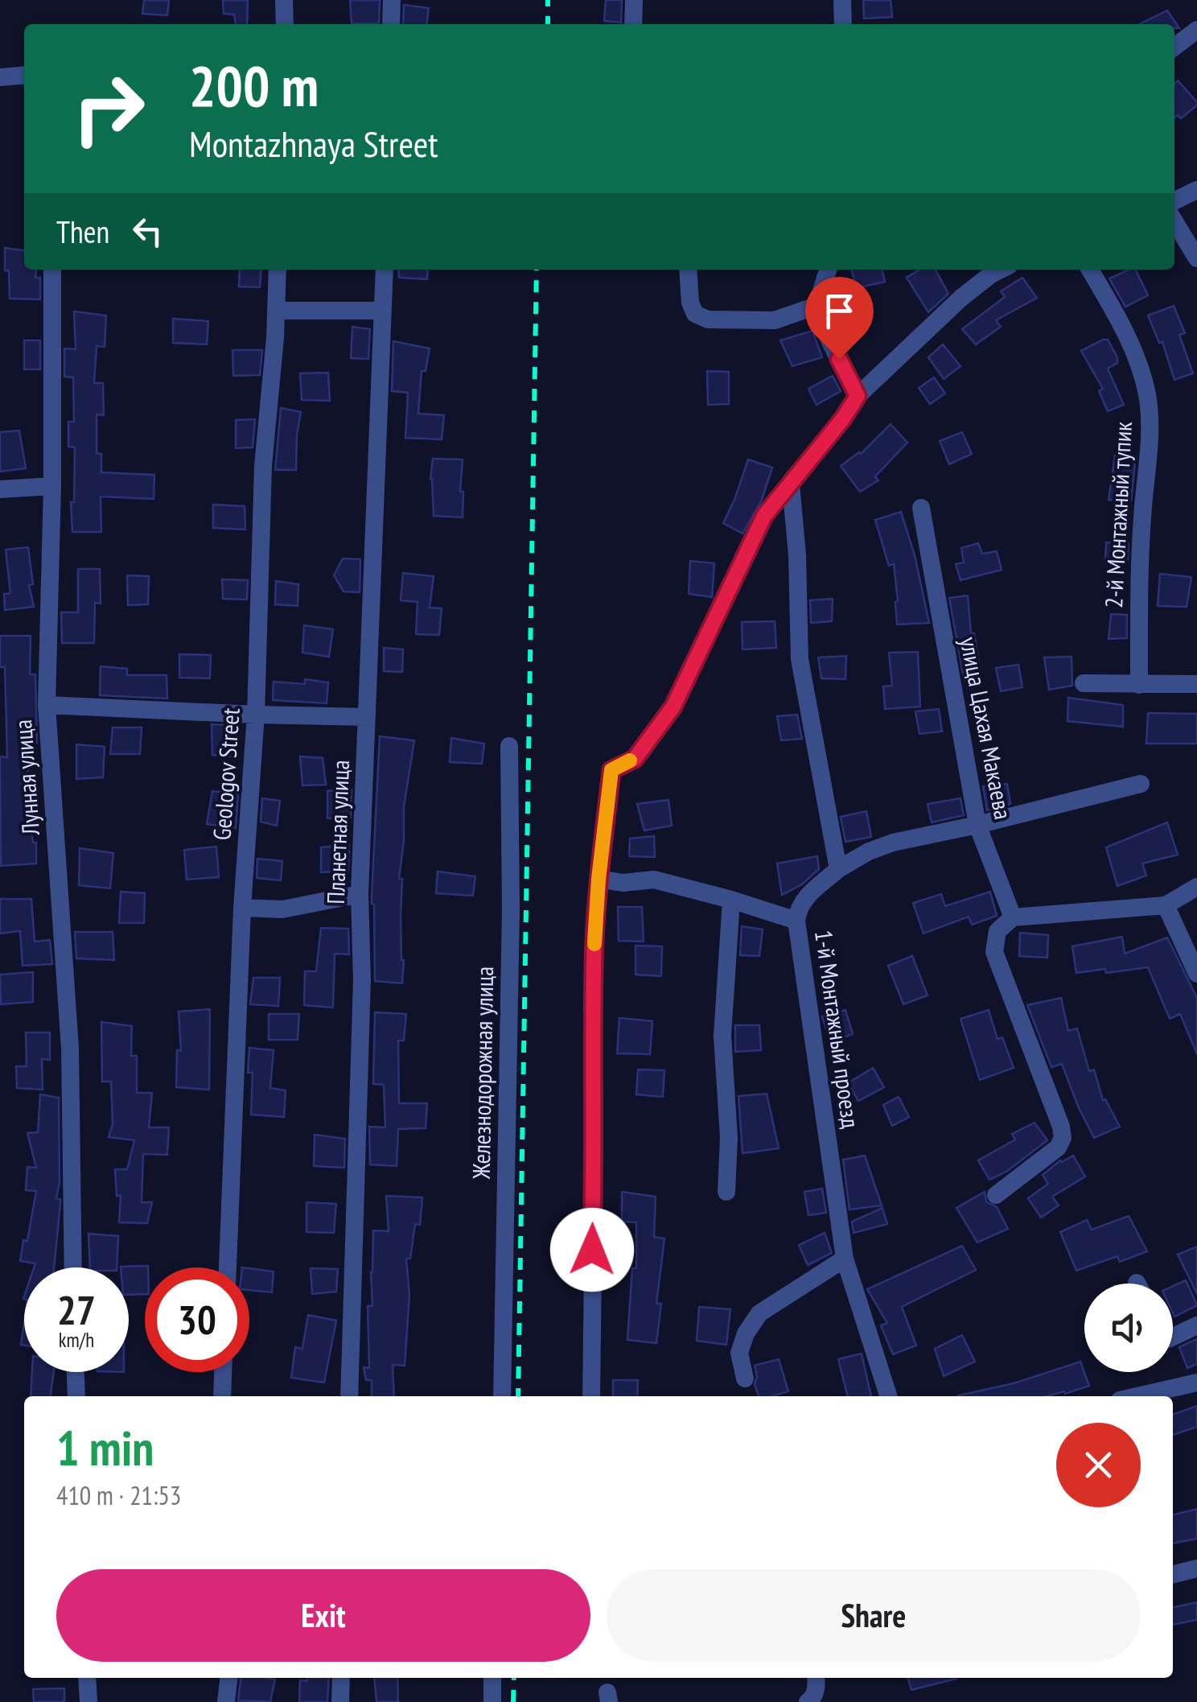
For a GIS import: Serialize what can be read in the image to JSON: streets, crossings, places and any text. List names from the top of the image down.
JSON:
{
  "streets": {
    "street": [
      "2-й Монтажный тупик",
      "улица Цахая Макаева",
      "Geologov Street",
      "Лунная улица",
      "Планетная улица",
      "1-й Монтажный проезд",
      "Железнодорожная улица"
    ]
  },
  "crossings": [
    ["улица Цахая Макаева", "1-й Монтажный проезд"]
  ],
  "page": {
    "turn": ["200 m", "Montazhnaya Street"],
    "then": "Then",
    "speed": "27 km/h",
    "limit": "30",
    "heading": ["1 min", "410 m · 21:53"],
    "buttons": ["Exit", "Share"]
  }
}
